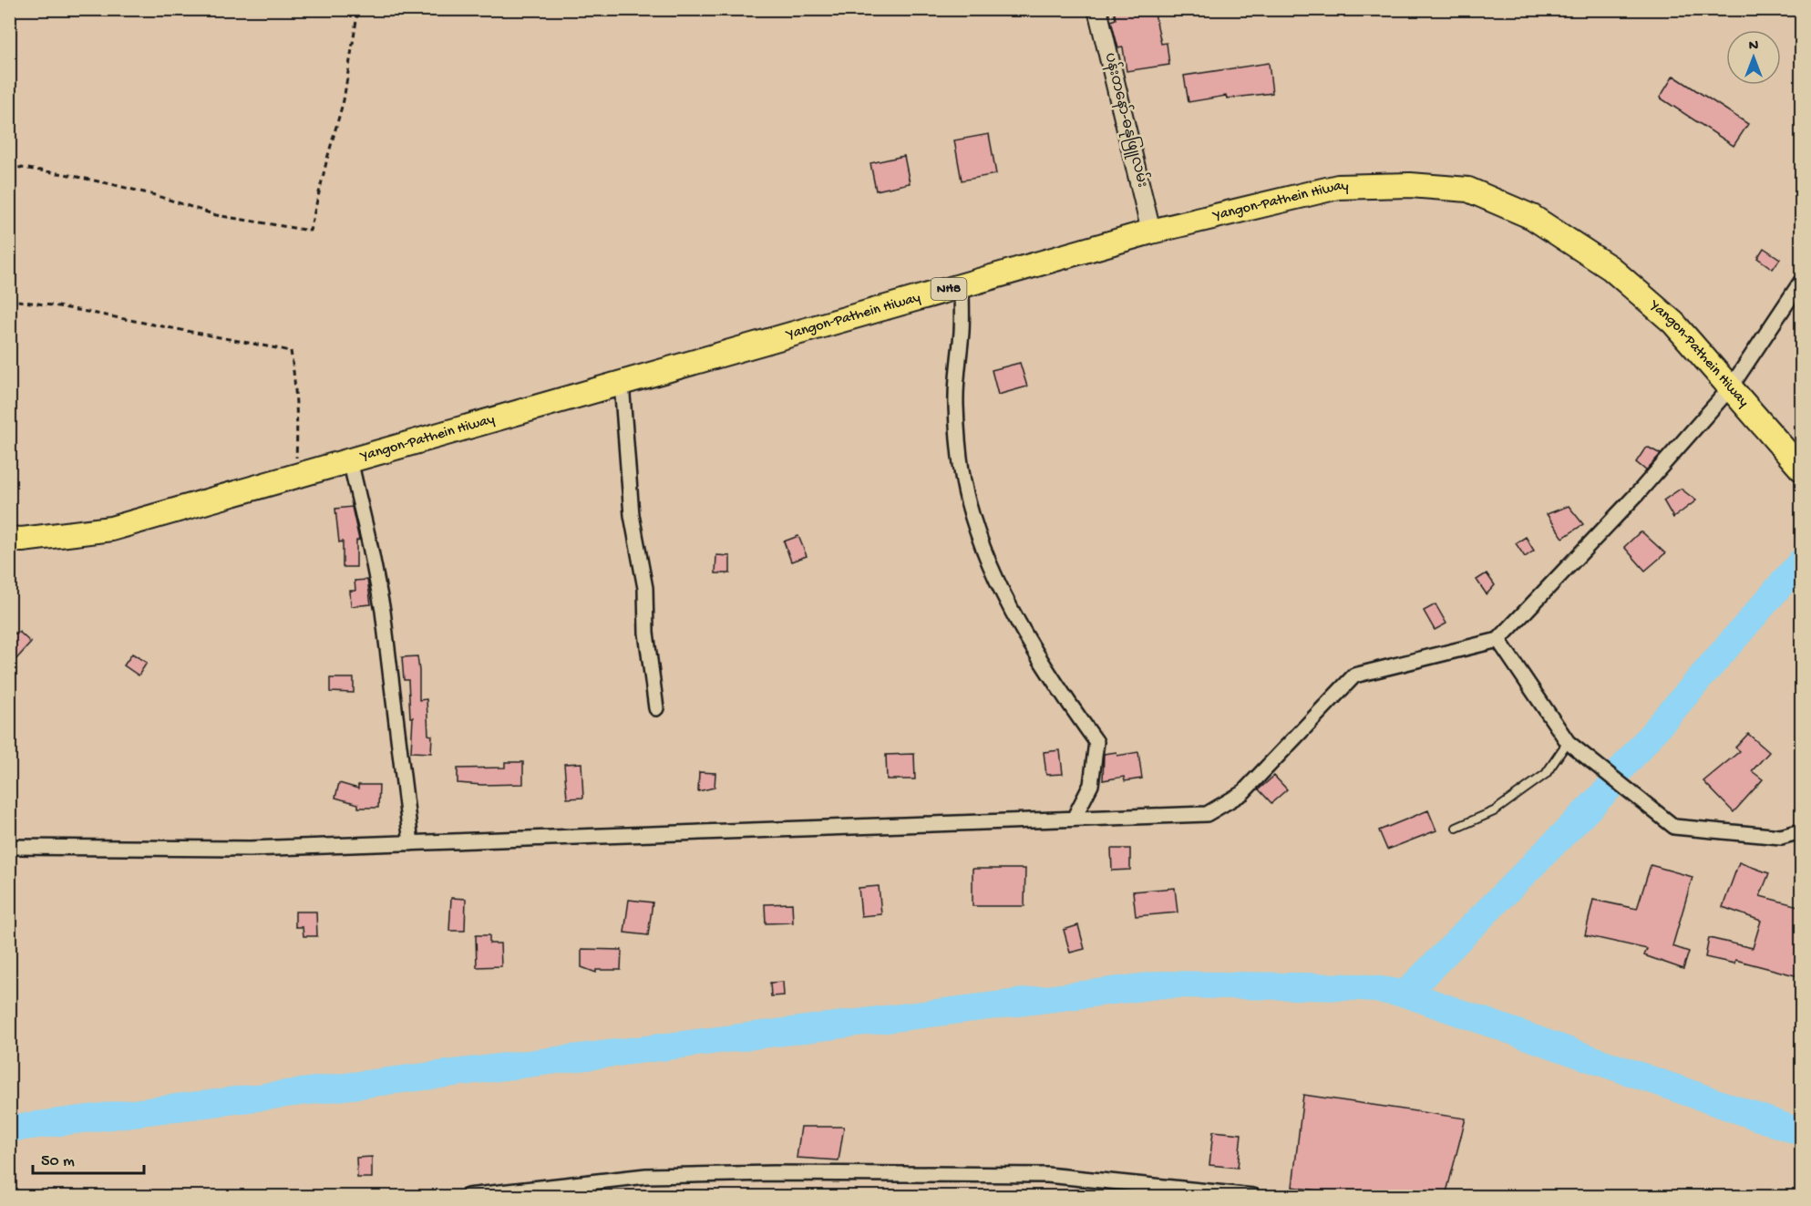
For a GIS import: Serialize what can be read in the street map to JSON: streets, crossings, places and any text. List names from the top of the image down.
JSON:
{
  "streets": {
    "highway": ["Yangon-Pathein Hiway", "NH8"],
    "street": ["ပန်းတနော်-ဓနုဖြူလမ်း"]
  },
  "crossings": [
    ["ပန်းတနော်-ဓနုဖြူလမ်း", "Yangon-Pathein Hiway"]
  ],
  "scale_bar": "50 m",
  "north": "top"
}
